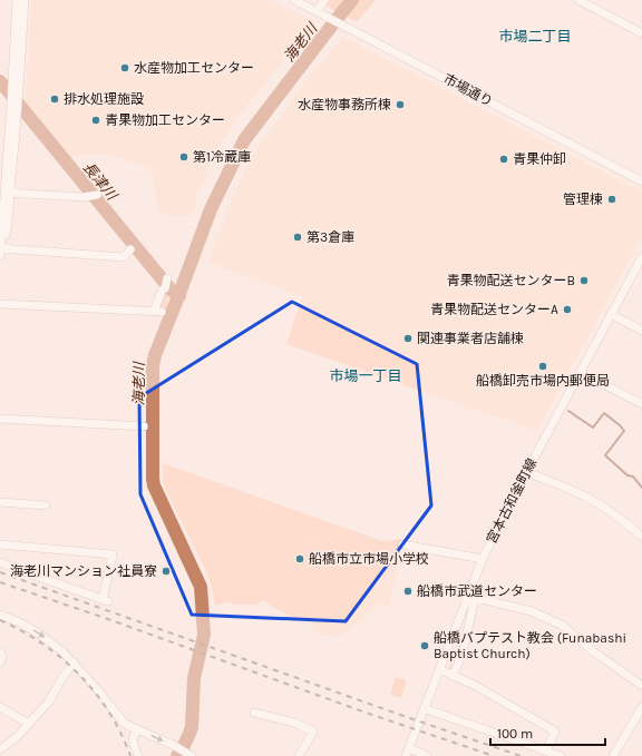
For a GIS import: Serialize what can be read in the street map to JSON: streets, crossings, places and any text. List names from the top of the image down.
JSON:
{
  "streets": {
    "street": ["市場通り", "宮本古和釜町線"]
  },
  "districts": ["市場二丁目", "市場一丁目"],
  "water": ["海老川", "長津川"],
  "places": [
    "水産物加工センター",
    "排水処理施設",
    "水産物事務所棟",
    "青果物加工センター",
    "第1冷蔵庫",
    "青果仲卸",
    "管理棟",
    "第3倉庫",
    "青果物配送センターB",
    "青果物配送センターA",
    "関連事業者店舗棟",
    "船橋卸売市場内郵便局",
    "船橋市立市場小学校",
    "海老川マンション社員寮",
    "船橋市武道センター",
    "船橋バプテスト教会 (Funabashi Baptist Church)"
  ],
  "scale_bar": "100 m"
}
